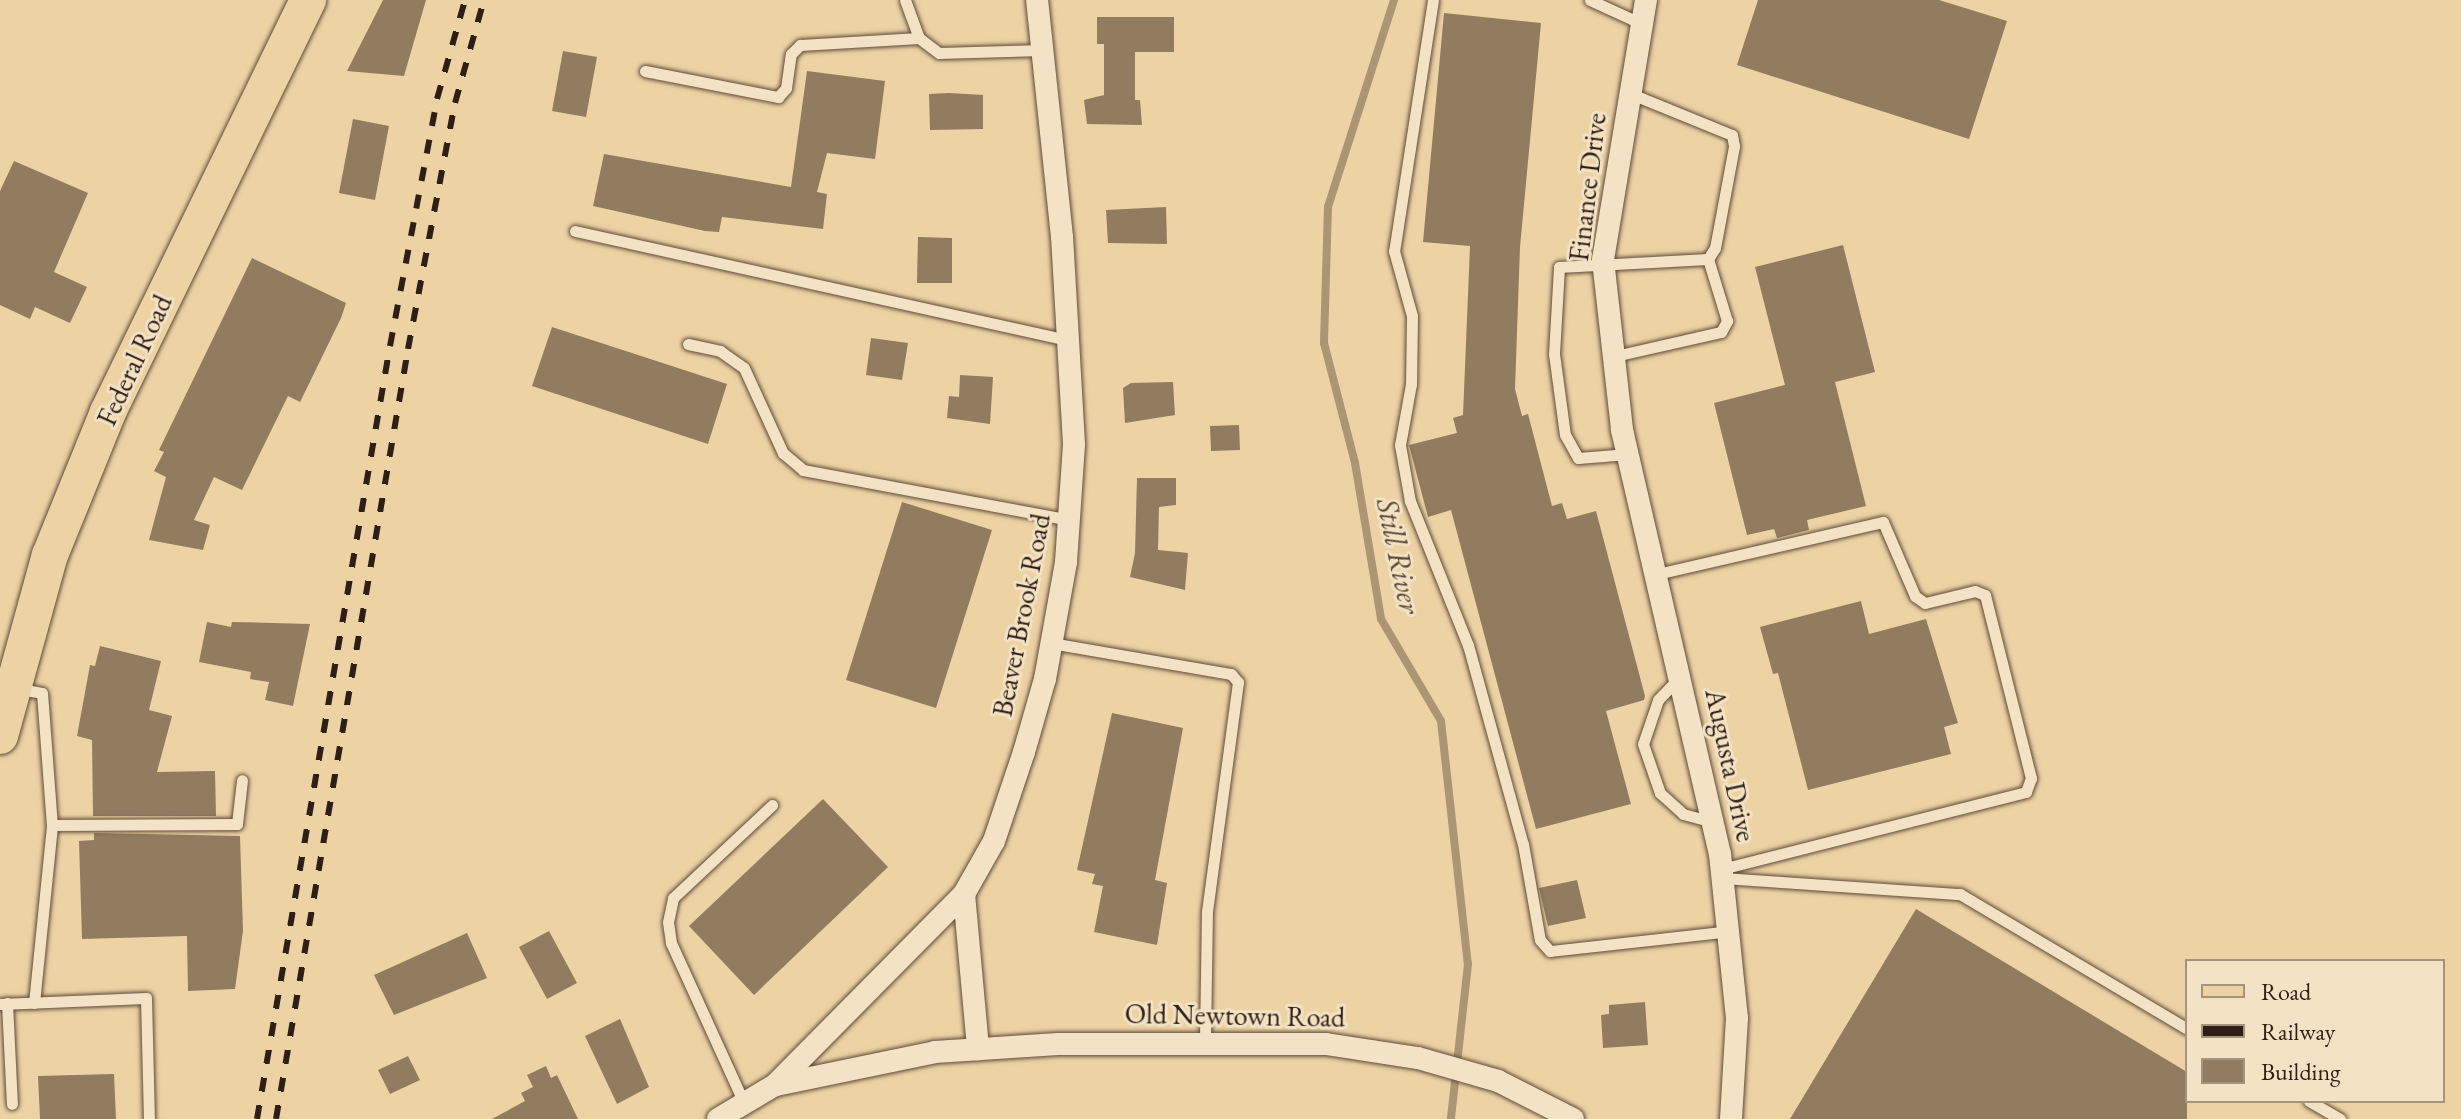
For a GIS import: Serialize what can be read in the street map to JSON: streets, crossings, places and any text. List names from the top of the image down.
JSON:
{
  "streets": {
    "main road": ["Federal Road"],
    "street": [
      "Finance Drive",
      "Beaver Brook Road",
      "Augusta Drive",
      "Old Newtown Road"
    ]
  },
  "crossings": [
    ["Finance Drive", "Augusta Drive"],
    ["Beaver Brook Road", "Old Newtown Road"]
  ],
  "water": ["Still River"],
  "legend": ["Road", "Railway", "Building"]
}
